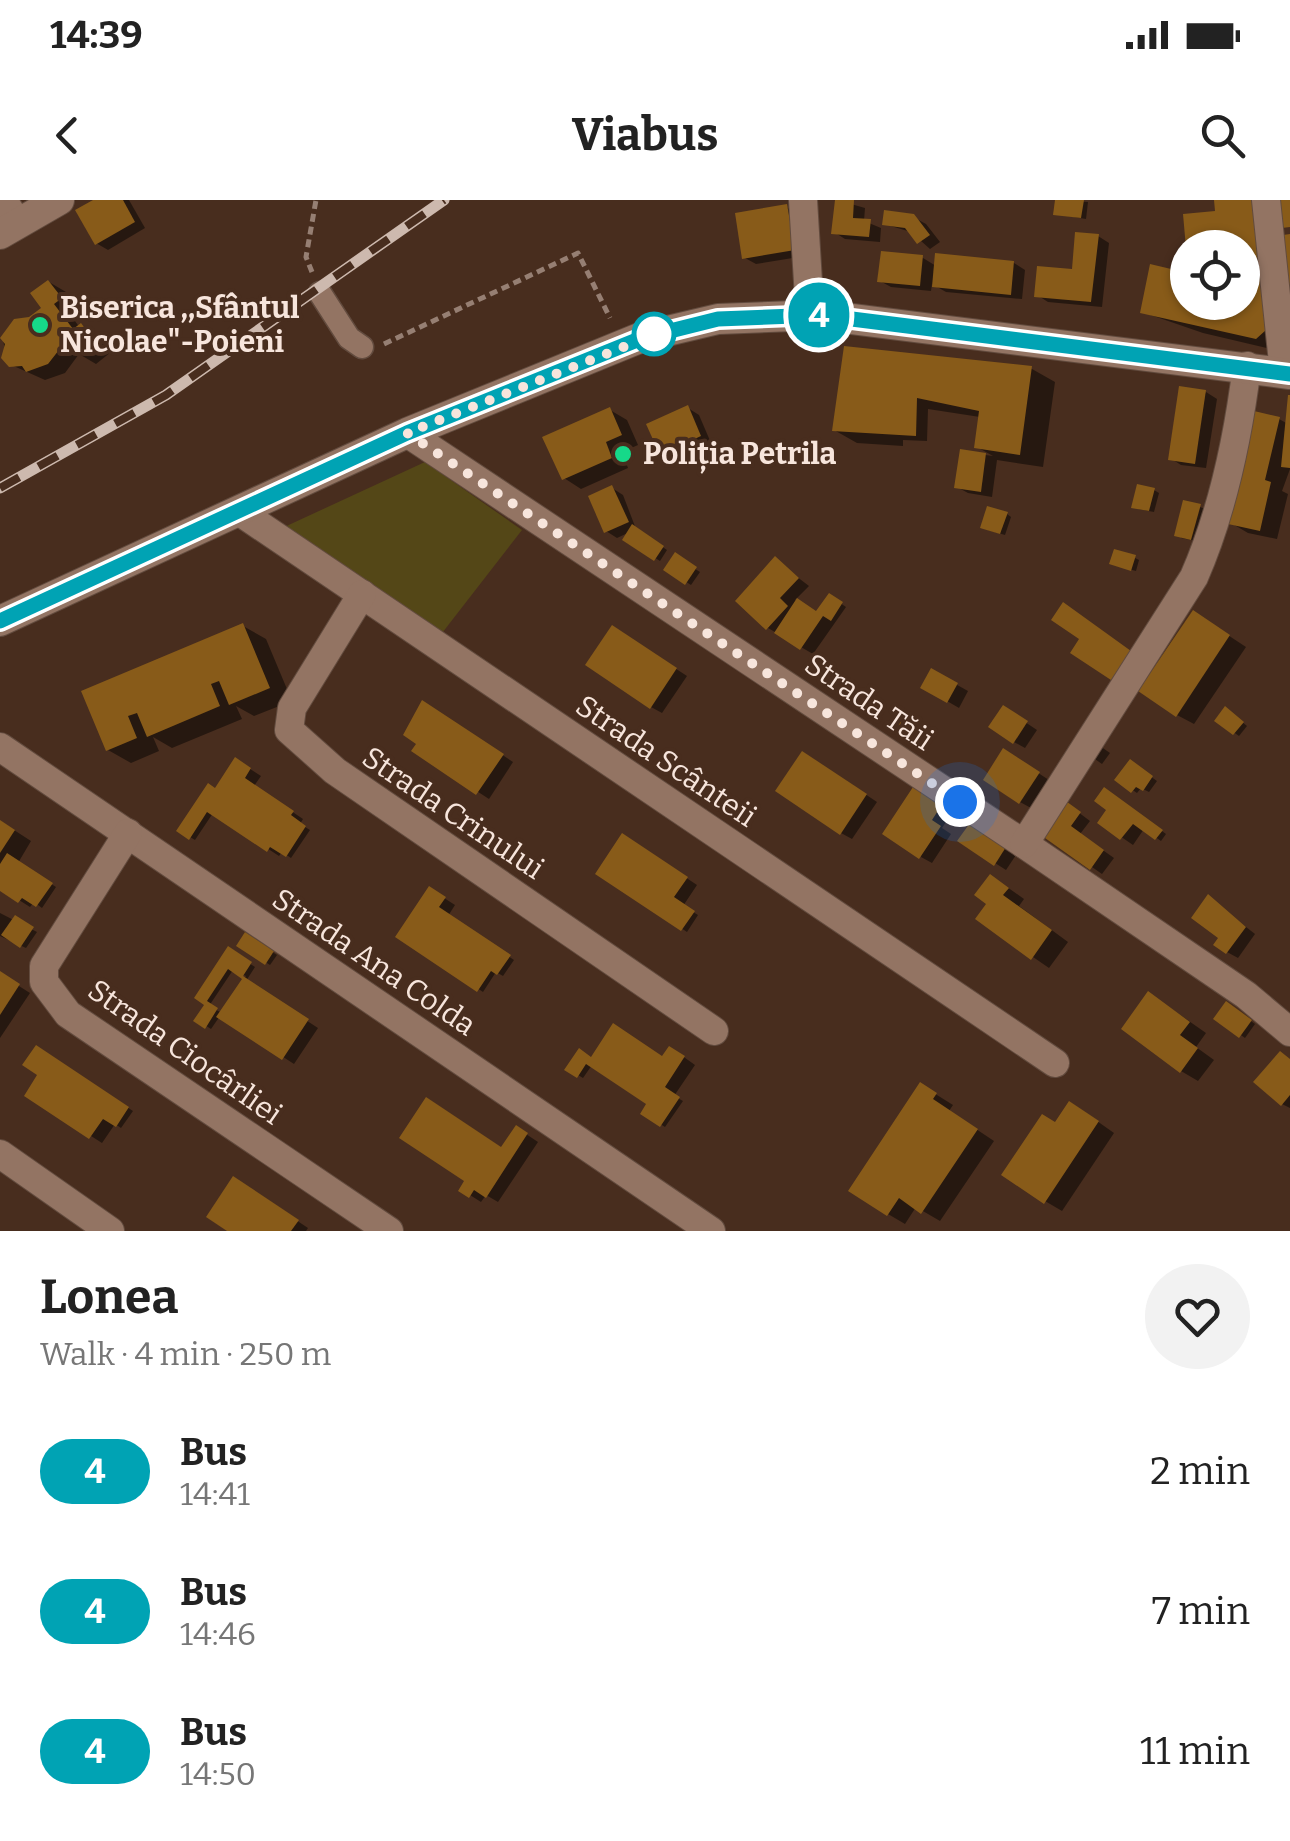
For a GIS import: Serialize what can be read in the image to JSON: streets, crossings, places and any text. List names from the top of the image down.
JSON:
{
  "streets": {
    "street": [
      "Strada Tăii",
      "Strada Scânteii",
      "Strada Crinului",
      "Strada Ana Colda",
      "Strada Ciocârliei"
    ]
  },
  "crossings": [
    ["Strada Scânteii", "Strada Crinului"],
    ["Strada Ana Colda", "Strada Ciocârliei"]
  ],
  "places": ["Biserica ,,Sfântul Nicolae\"-Poieni", "Poliția Petrila"],
  "lines": ["bus line 4"],
  "page": {
    "status": "14:39",
    "header": "Viabus",
    "on_map": "4",
    "heading": ["Lonea", "Walk · 4 min · 250 m"],
    "list": [
      {
        "mark": "4",
        "name": "Bus",
        "note": "14:41",
        "value": "2 min"
      },
      {
        "mark": "4",
        "name": "Bus",
        "note": "14:46",
        "value": "7 min"
      },
      {
        "mark": "4",
        "name": "Bus",
        "note": "14:50",
        "value": "11 min"
      }
    ]
  }
}
